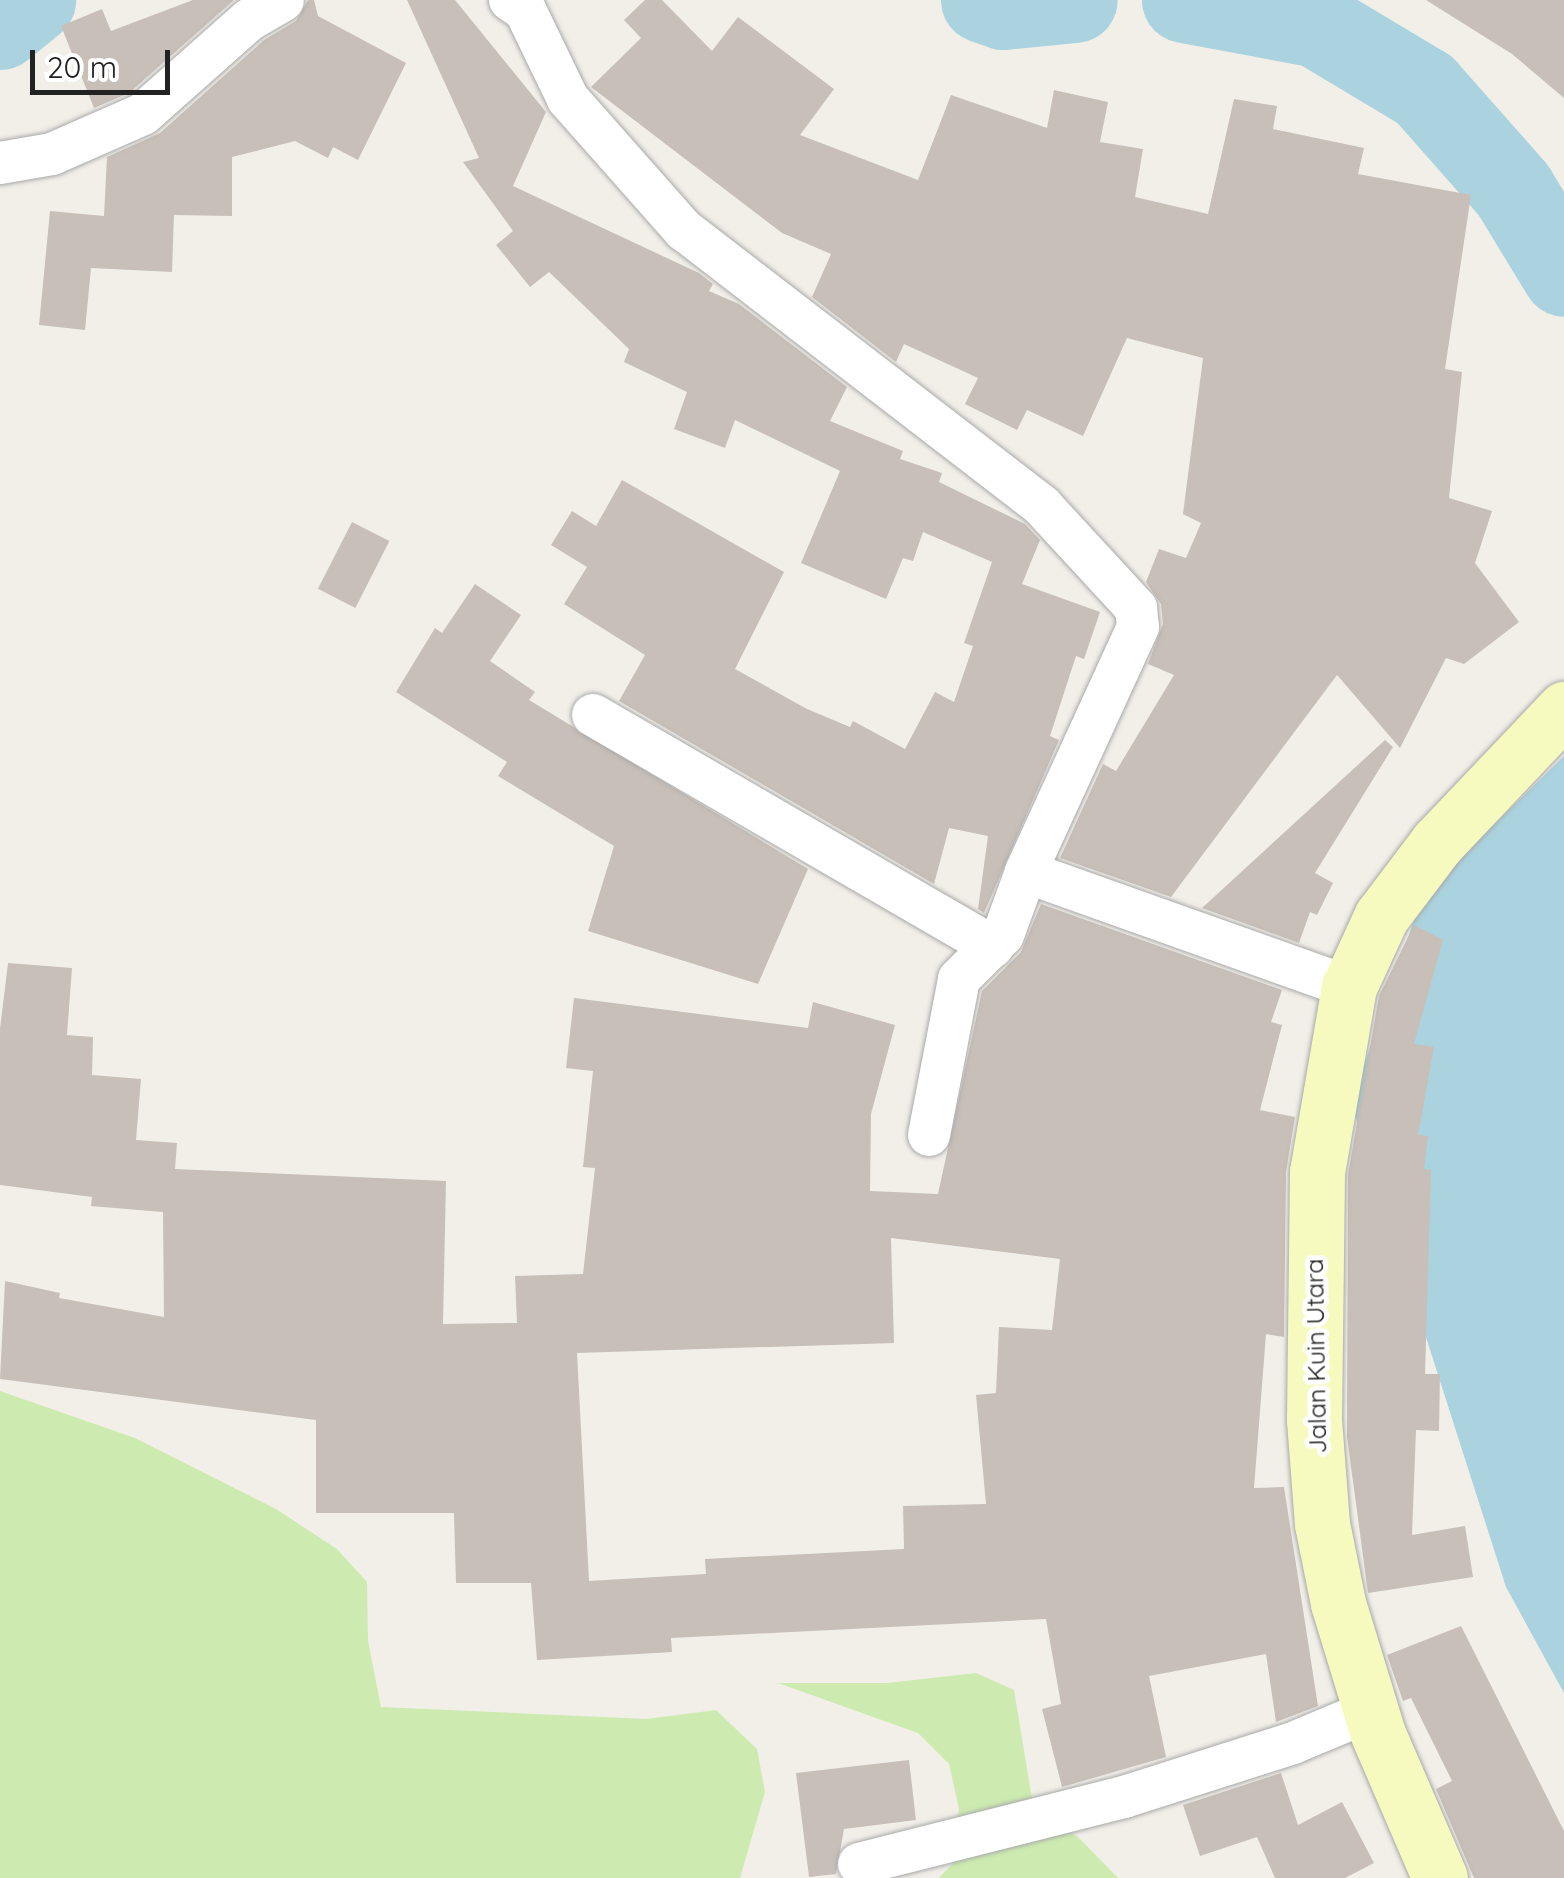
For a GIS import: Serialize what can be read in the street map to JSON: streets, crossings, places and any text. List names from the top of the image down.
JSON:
{
  "streets": {
    "street": ["Jalan Kuin Utara"]
  },
  "scale_bar": "20 m"
}
